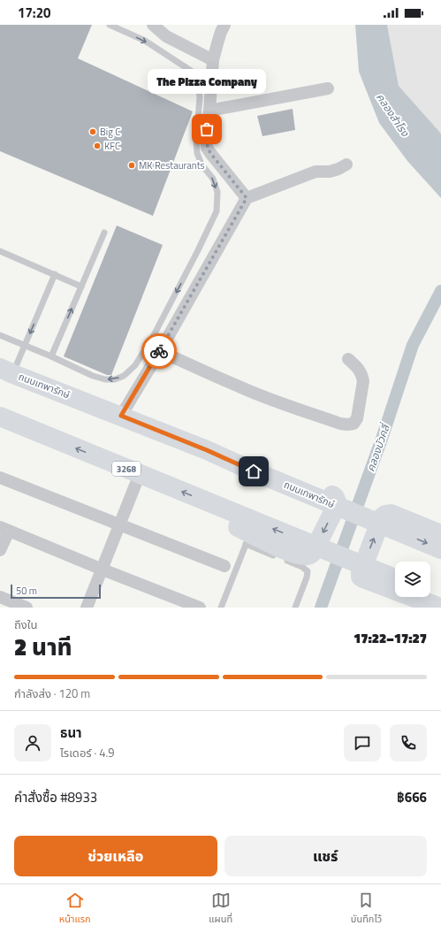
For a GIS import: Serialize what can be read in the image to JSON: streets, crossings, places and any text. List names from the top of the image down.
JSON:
{
  "streets": {
    "main road": ["ถนนเทพารักษ์", "3268"]
  },
  "water": ["คลองสำโรง", "คลองบัวคลี่"],
  "places": [
    "The Pizza Company",
    "Big C",
    "KFC",
    "MK Restaurants"
  ],
  "scale_bar": "50 m",
  "page": {
    "status": "17:20",
    "bubble": "The Pizza Company",
    "scale": "50 m",
    "heading": ["2 นาที", "ถึงใน", "17:22–17:27"],
    "panel": [
      "ธนา",
      "ไรเดอร์ · 4.9",
      "คำสั่งซื้อ #8933",
      "฿666"
    ],
    "bar": "กำลังส่ง · 120 m",
    "buttons": ["ช่วยเหลือ", "แชร์"],
    "tabs": ["หน้าแรก", "แผนที่", "บันทึกไว้"]
  }
}
